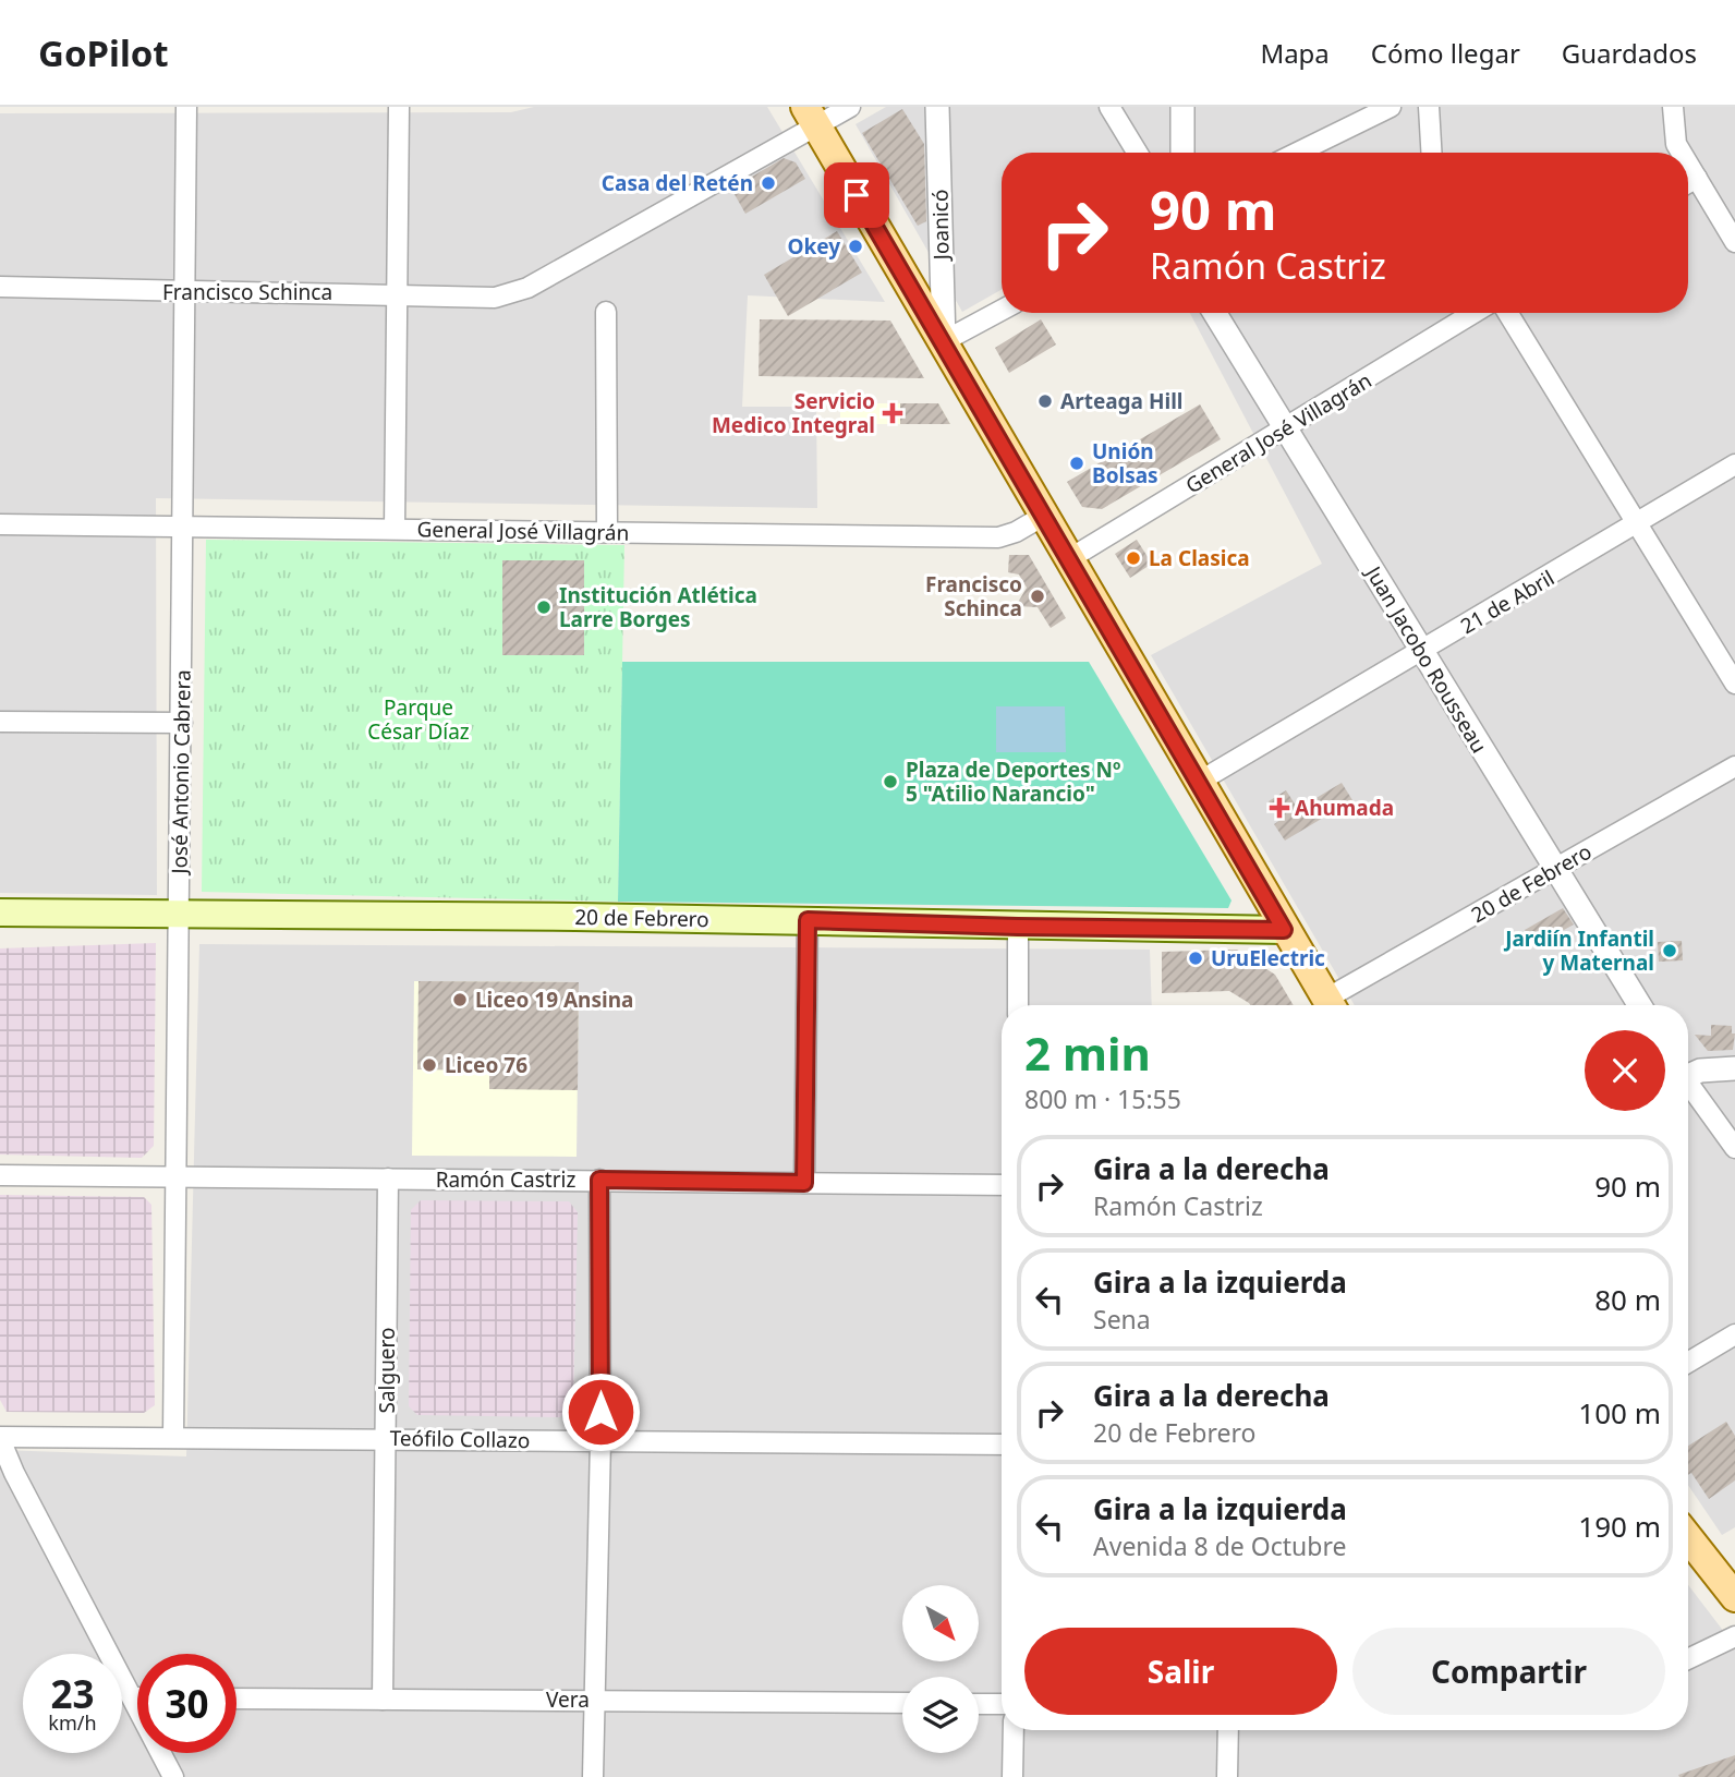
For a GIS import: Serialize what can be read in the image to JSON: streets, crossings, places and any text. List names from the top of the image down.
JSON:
{
  "streets": {
    "main road": ["20 de Febrero"],
    "street": [
      "Joanicó",
      "Francisco Schinca",
      "General José Villagrán",
      "21 de Abril",
      "Juan Jacobo Rousseau",
      "José Antonio Cabrera",
      "Ramón Castriz",
      "Salguero",
      "Teófilo Collazo",
      "Vera"
    ]
  },
  "crossings": [
    ["Francisco Schinca", "José Antonio Cabrera"],
    ["General José Villagrán", "Juan Jacobo Rousseau"],
    ["General José Villagrán", "José Antonio Cabrera"],
    ["21 de Abril", "Juan Jacobo Rousseau"],
    ["Juan Jacobo Rousseau", "20 de Febrero"],
    ["José Antonio Cabrera", "20 de Febrero"],
    ["José Antonio Cabrera", "Ramón Castriz"],
    ["José Antonio Cabrera", "Teófilo Collazo"],
    ["Ramón Castriz", "Salguero"],
    ["Salguero", "Teófilo Collazo"],
    ["Salguero", "Vera"]
  ],
  "parks": ["Parque César Díaz"],
  "places": {
    "other": [
      "Casa del Retén",
      "Okey",
      "Arteaga Hill",
      "Unión Bolsas",
      "La Clasica",
      "Francisco Schinca",
      "Institución Atlética Larre Borges",
      "Plaza de Deportes Nº 5 \"Atilio Narancio\"",
      "Jardiín Infantil y Maternal",
      "UruElectric",
      "Liceo 19 Ansina",
      "Liceo 76"
    ],
    "health": ["Servicio Medico Integral", "Ahumada"]
  },
  "north": "bottom right",
  "page": {
    "header": "GoPilot",
    "nav": ["Mapa", "Cómo llegar", "Guardados"],
    "turn": ["90 m", "Ramón Castriz"],
    "heading": ["2 min", "800 m · 15:55"],
    "list": [
      {
        "name": "Gira a la derecha",
        "note": "Ramón Castriz",
        "value": "90 m"
      },
      {
        "name": "Gira a la izquierda",
        "note": "Sena",
        "value": "80 m"
      },
      {
        "name": "Gira a la derecha",
        "note": "20 de Febrero",
        "value": "100 m"
      },
      {
        "name": "Gira a la izquierda",
        "note": "Avenida 8 de Octubre",
        "value": "190 m"
      }
    ],
    "buttons": ["Salir", "Compartir"],
    "speed": "23 km/h",
    "limit": "30"
  }
}
